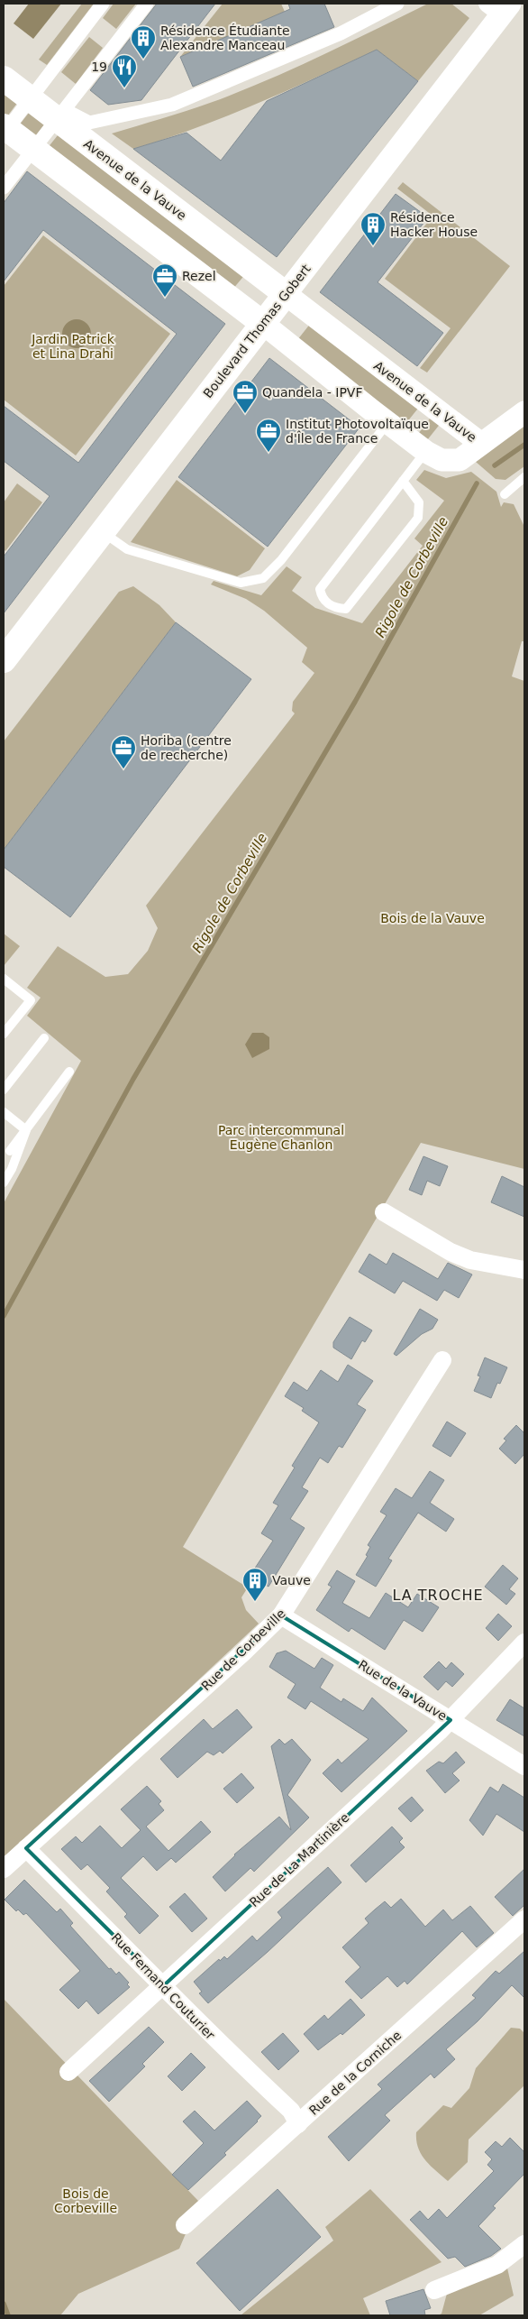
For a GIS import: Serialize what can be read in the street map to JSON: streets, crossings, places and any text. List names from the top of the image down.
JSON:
{
  "streets": {
    "main road": ["Avenue de la Vauve", "Boulevard Thomas Gobert"],
    "street": [
      "Rue de Corbeville",
      "Rue de la Vauve",
      "Rue de La Martinière",
      "Rue Fernand Couturier",
      "Rue de la Corniche"
    ]
  },
  "crossings": [
    ["Avenue de la Vauve", "Boulevard Thomas Gobert"],
    ["Rue de Corbeville", "Rue de la Vauve"],
    ["Rue de Corbeville", "Rue Fernand Couturier"],
    ["Rue de la Vauve", "Rue de La Martinière"],
    ["Rue de La Martinière", "Rue Fernand Couturier"],
    ["Rue Fernand Couturier", "Rue de la Corniche"]
  ],
  "districts": ["LA TROCHE"],
  "water": ["Rigole de Corbeville"],
  "parks": [
    "Jardin Patrick et Lina Drahi",
    "Bois de la Vauve",
    "Parc intercommunal Eugène Chanlon",
    "Bois de Corbeville"
  ],
  "places": {
    "building": ["Résidence Étudiante Alexandre Manceau", "Résidence Hacker House", "Vauve"],
    "restaurant": ["19"],
    "office": [
      "Rezel",
      "Quandela - IPVF",
      "Institut Photovoltaïque d'Île de France",
      "Horiba (centre de recherche)"
    ]
  }
}
